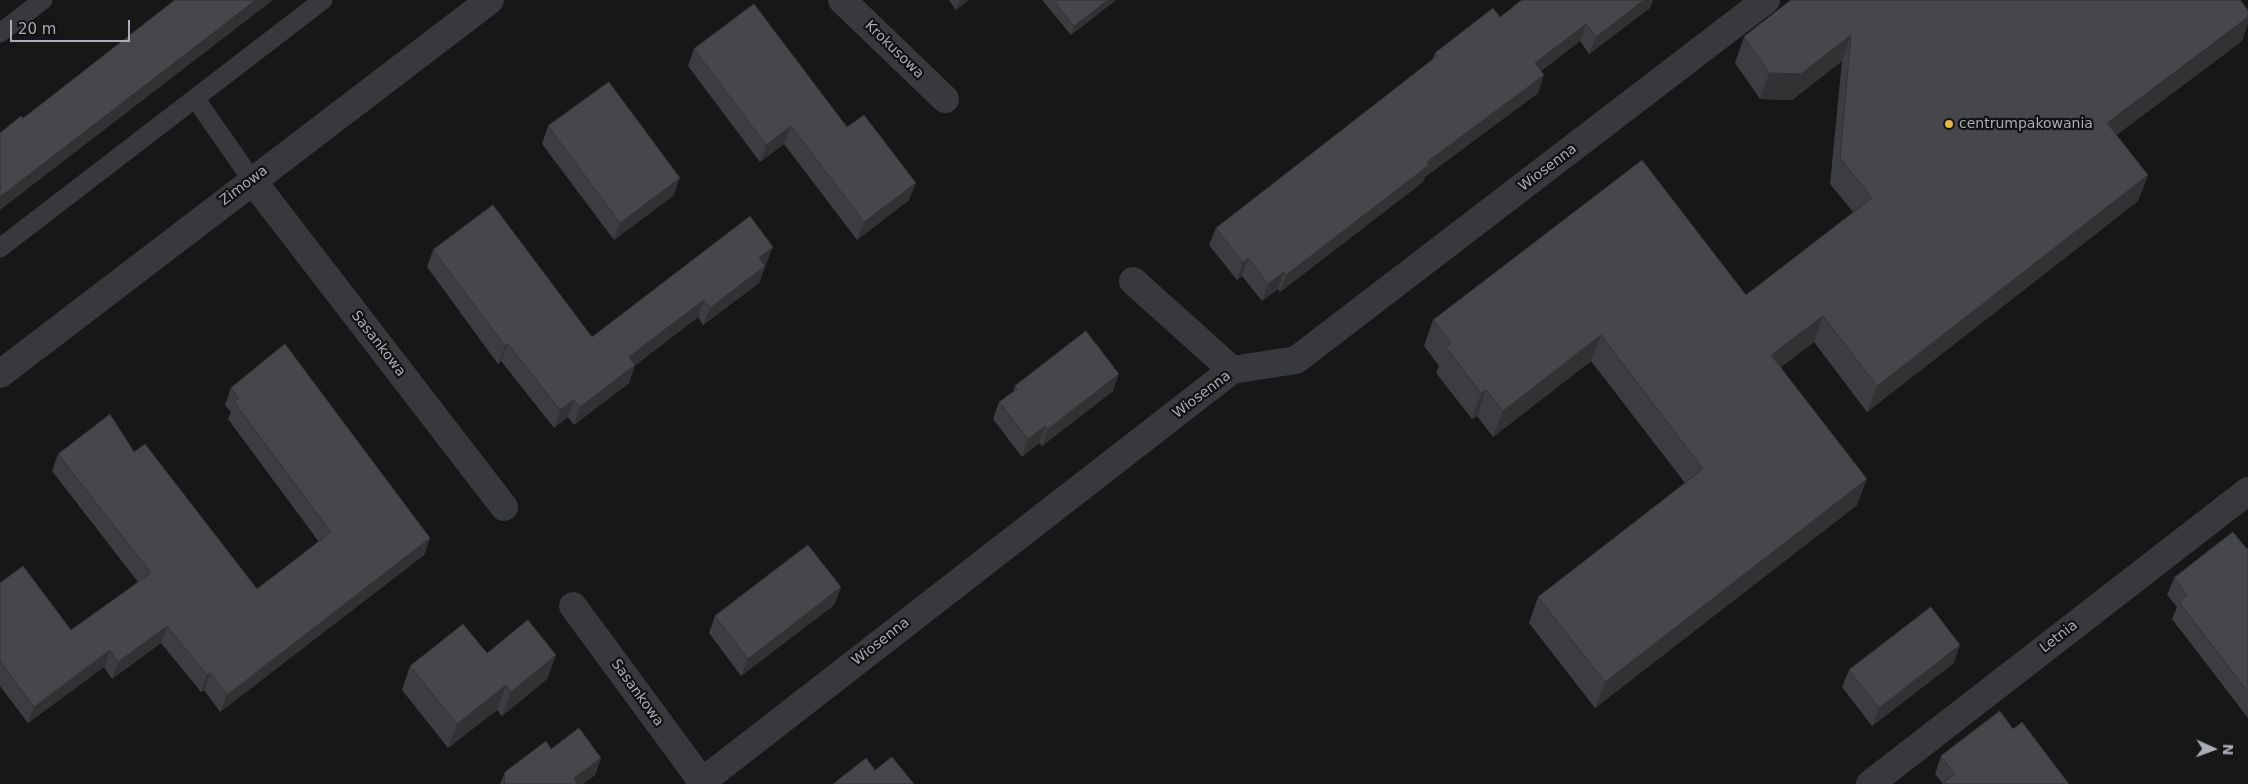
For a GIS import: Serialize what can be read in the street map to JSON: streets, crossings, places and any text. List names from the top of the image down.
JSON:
{
  "streets": {
    "street": [
      "Krokusowa",
      "Wiosenna",
      "Zimowa",
      "Sasankowa",
      "Letnia"
    ]
  },
  "crossings": [
    ["Wiosenna", "Sasankowa"],
    ["Zimowa", "Sasankowa"]
  ],
  "places": ["centrumpakowania"],
  "scale_bar": "20 m",
  "north": "right"
}
